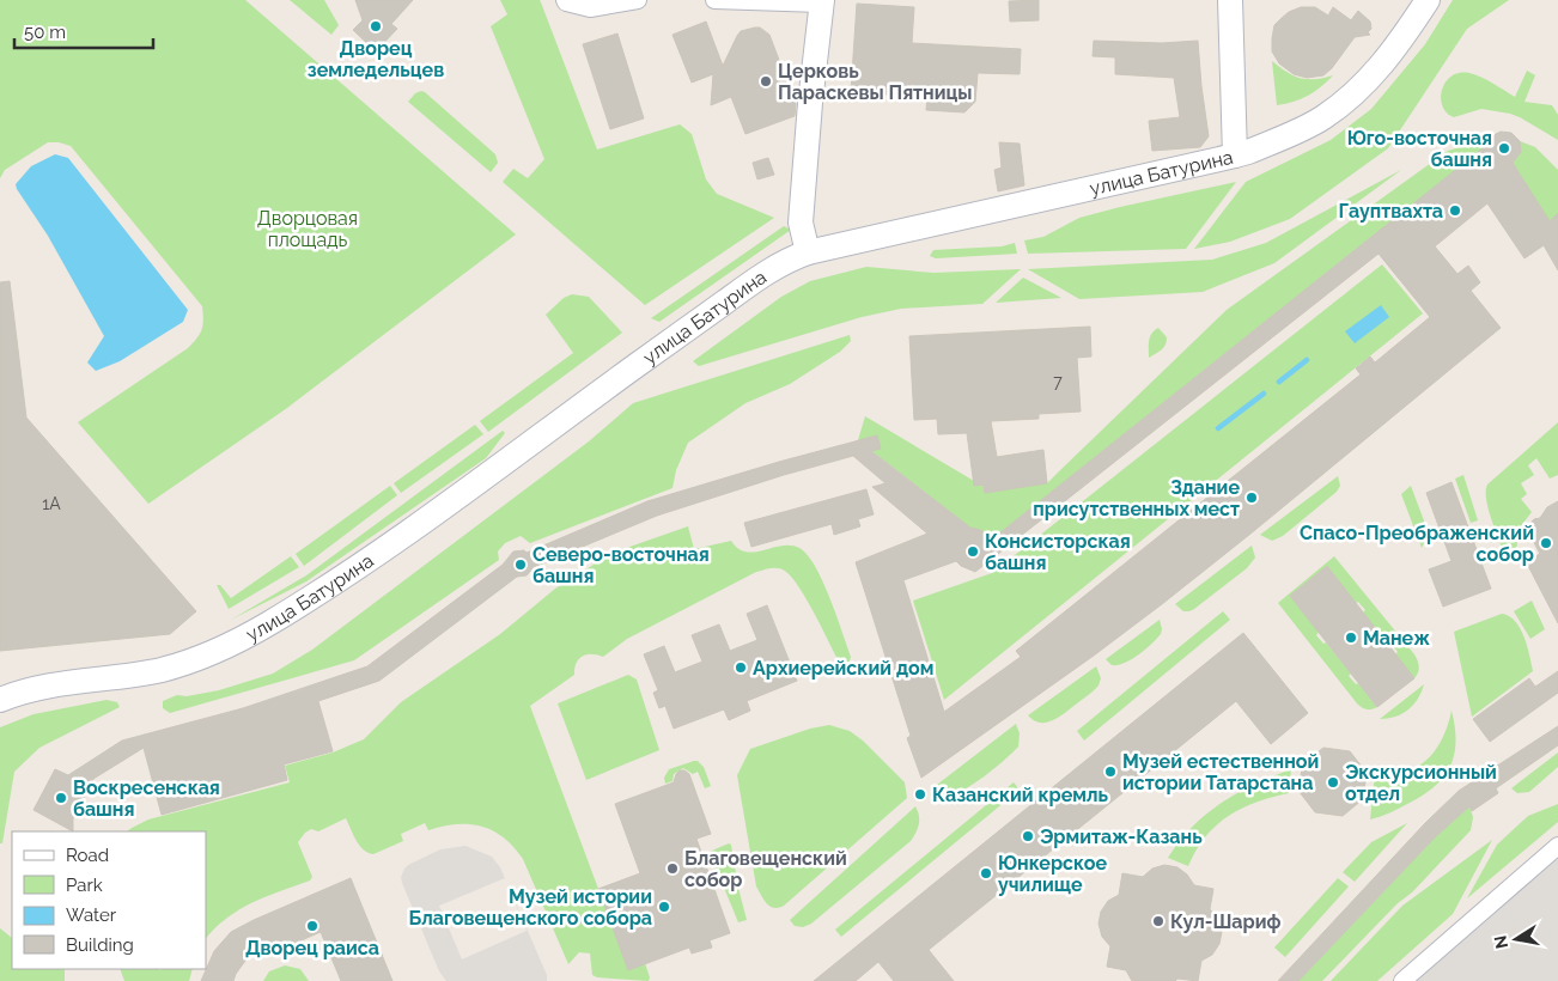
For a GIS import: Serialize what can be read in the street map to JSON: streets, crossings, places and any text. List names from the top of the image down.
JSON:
{
  "streets": {
    "main road": ["улица Батурина"]
  },
  "parks": ["Дворцовая площадь"],
  "places": [
    "Дворец земледельцев",
    "Церковь Параскевы Пятницы",
    "Юго-восточная башня",
    "Гауптвахта",
    "Здание присутственных мест",
    "Спасо-Преображенский собор",
    "Консисторская башня",
    "Северо-восточная башня",
    "Манеж",
    "Архиерейский дом",
    "Музей естественной истории Татарстана",
    "Экскурсионный отдел",
    "Казанский кремль",
    "Воскресенская башня",
    "Эрмитаж-Казань",
    "Благовещенский собор",
    "Юнкерское училище",
    "Музей истории Благовещенского собора",
    "Кул-Шариф",
    "Дворец раиса"
  ],
  "house_numbers": ["7", "1А"],
  "legend": [
    "Road",
    "Park",
    "Water",
    "Building"
  ],
  "scale_bar": "50 m",
  "north": "left"
}
